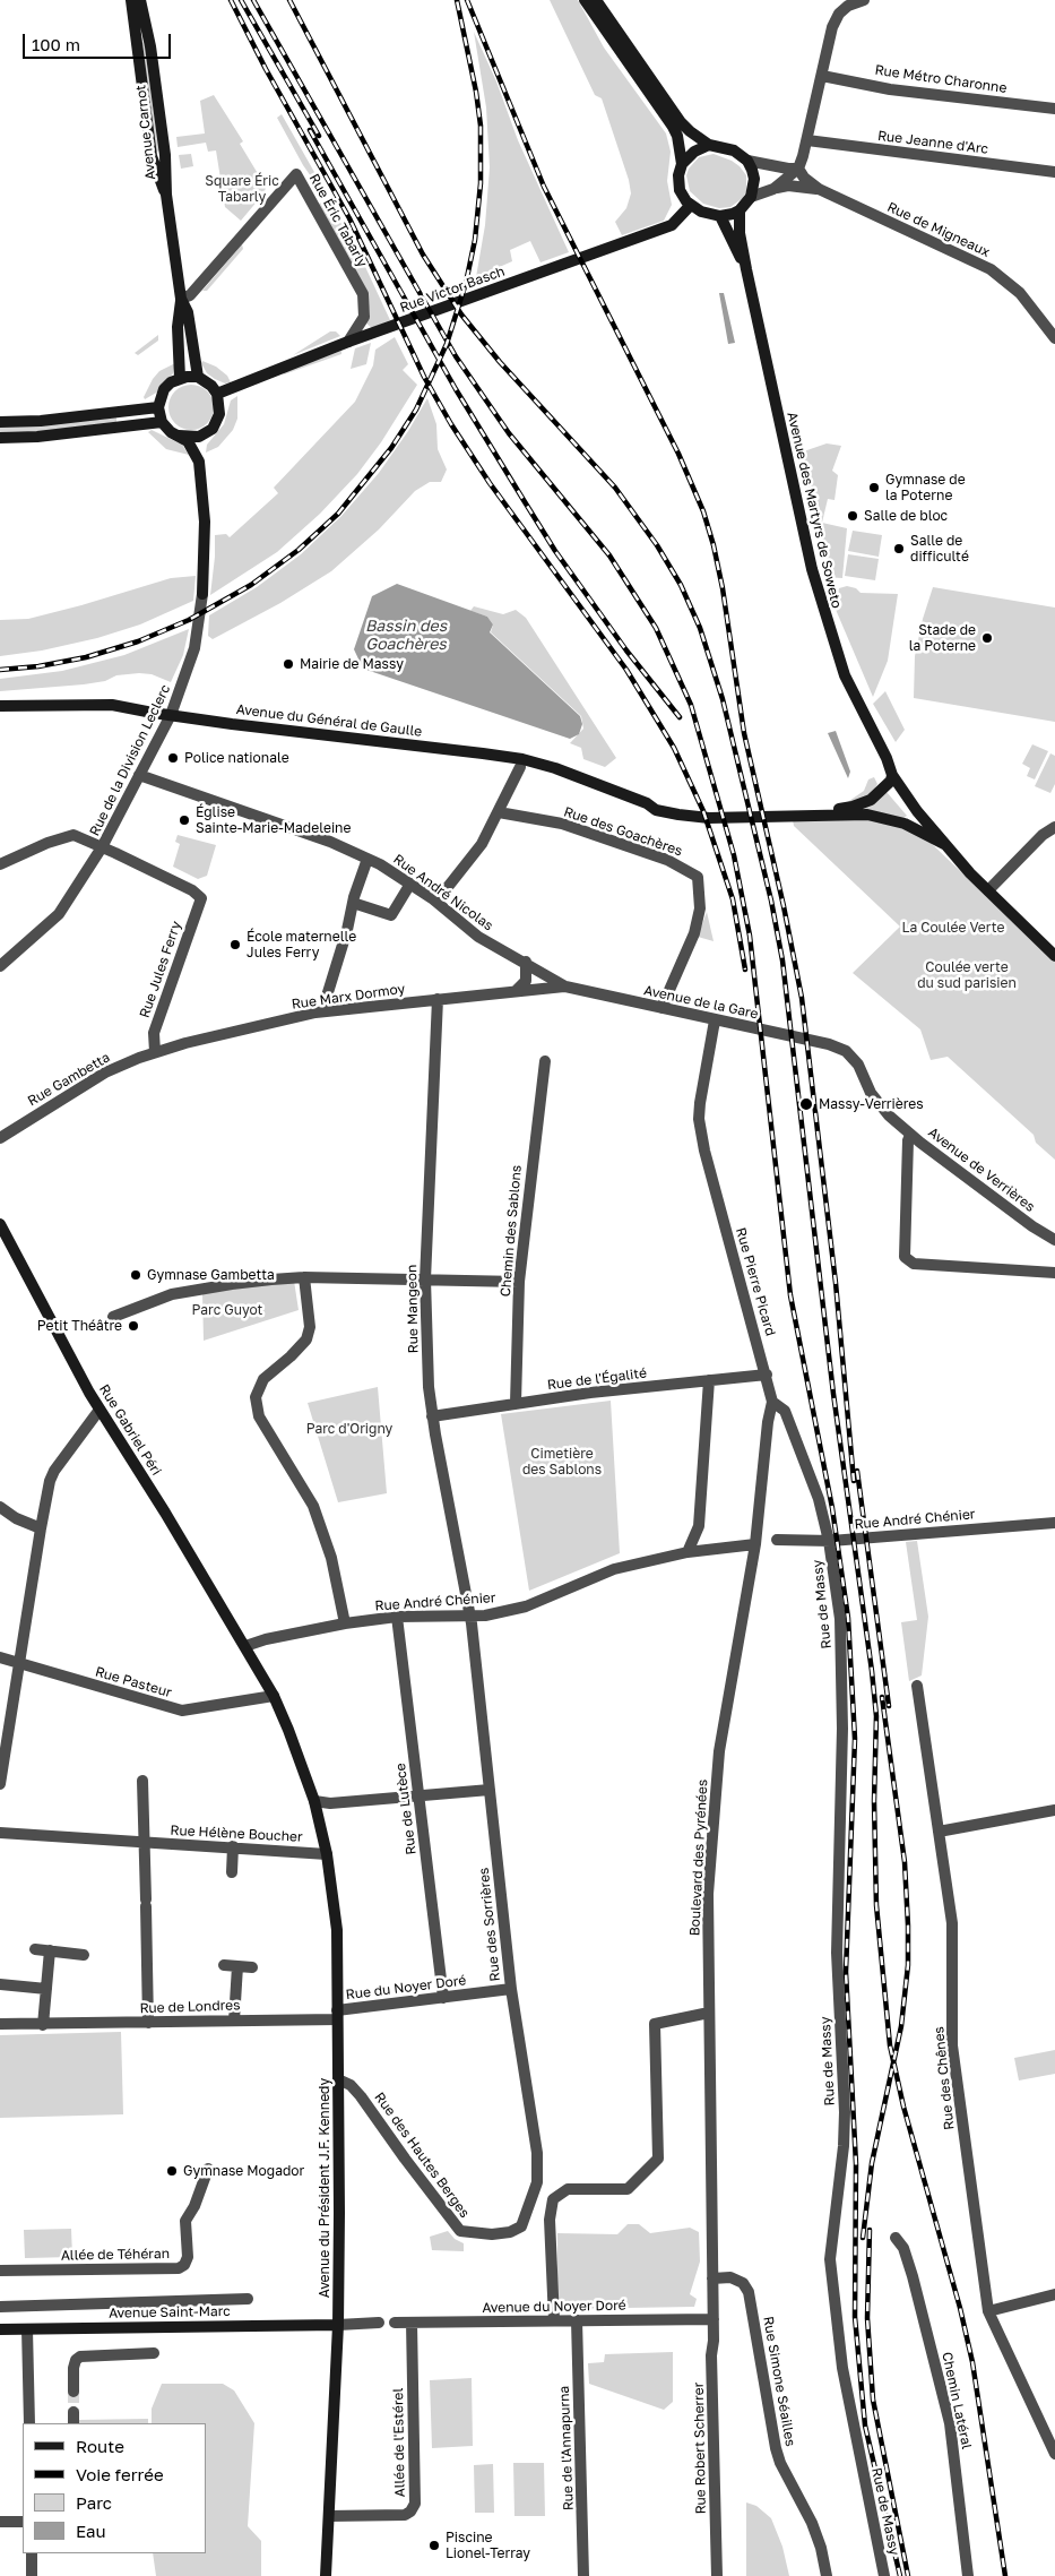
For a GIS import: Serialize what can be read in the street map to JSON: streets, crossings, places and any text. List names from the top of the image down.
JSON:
{
  "streets": {
    "street": [
      "Rue Métro Charonne",
      "Avenue Carnot",
      "Rue Jeanne d'Arc",
      "Rue Éric Tabarly",
      "Rue de Migneaux",
      "Rue Victor Basch",
      "Avenue des Martyrs de Soweto",
      "Avenue du Général de Gaulle",
      "Rue de la Division Leclerc",
      "Rue des Goachères",
      "Rue André Nicolas",
      "Rue Jules Ferry",
      "Rue Marx Dormoy",
      "Avenue de la Gare",
      "Rue Gambetta",
      "Avenue de Verrières",
      "Chemin des Sablons",
      "Rue Pierre Picard",
      "Rue Mangeon",
      "Rue de l'Égalité",
      "Rue Gabriel Péri",
      "Rue André Chénier",
      "Rue de Massy",
      "Rue Pasteur",
      "Rue de Lutèce",
      "Rue Hélène Boucher",
      "Boulevard des Pyrénées",
      "Rue des Sorrières",
      "Rue du Noyer Doré",
      "Rue de Londres",
      "Rue des Chênes",
      "Rue des Hautes Berges",
      "Avenue du Président J.F. Kennedy",
      "Allée de Téhéran",
      "Avenue du Noyer Doré",
      "Avenue Saint-Marc",
      "Rue Simone Séailles",
      "Chemin Latéral",
      "Allée de l'Estérel",
      "Rue de l'Annapurna",
      "Rue Robert Scherrer"
    ]
  },
  "crossings": [
    ["Avenue Carnot", "Rue Éric Tabarly"],
    ["Avenue Carnot", "Rue Victor Basch"],
    ["Avenue Carnot", "Rue de la Division Leclerc"],
    ["Rue Éric Tabarly", "Rue Victor Basch"],
    ["Rue Victor Basch", "Avenue des Martyrs de Soweto"],
    ["Rue Victor Basch", "Rue de la Division Leclerc"],
    ["Avenue des Martyrs de Soweto", "Avenue du Général de Gaulle"],
    ["Avenue du Général de Gaulle", "Rue de la Division Leclerc"],
    ["Rue de la Division Leclerc", "Rue André Nicolas"],
    ["Rue de la Division Leclerc", "Rue Jules Ferry"],
    ["Rue des Goachères", "Avenue de la Gare"],
    ["Rue André Nicolas", "Rue Marx Dormoy"],
    ["Rue André Nicolas", "Avenue de la Gare"],
    ["Rue Jules Ferry", "Rue Marx Dormoy"],
    ["Rue Jules Ferry", "Rue Gambetta"],
    ["Rue Marx Dormoy", "Avenue de la Gare"],
    ["Rue Marx Dormoy", "Rue Gambetta"],
    ["Rue Marx Dormoy", "Rue Mangeon"],
    ["Avenue de la Gare", "Avenue de Verrières"],
    ["Avenue de la Gare", "Rue Pierre Picard"],
    ["Chemin des Sablons", "Rue de l'Égalité"],
    ["Rue Pierre Picard", "Rue de l'Égalité"],
    ["Rue Pierre Picard", "Rue André Chénier"],
    ["Rue Pierre Picard", "Rue de Massy"],
    ["Rue Pierre Picard", "Boulevard des Pyrénées"],
    ["Rue Mangeon", "Rue de l'Égalité"],
    ["Rue Mangeon", "Rue André Chénier"],
    ["Rue Mangeon", "Rue des Sorrières"],
    ["Rue Gabriel Péri", "Rue André Chénier"],
    ["Rue Gabriel Péri", "Rue Pasteur"],
    ["Rue Gabriel Péri", "Avenue du Président J.F. Kennedy"],
    ["Rue André Chénier", "Rue de Massy"],
    ["Rue André Chénier", "Rue de Lutèce"],
    ["Rue André Chénier", "Boulevard des Pyrénées"],
    ["Rue André Chénier", "Rue des Sorrières"],
    ["Rue Pasteur", "Avenue du Président J.F. Kennedy"],
    ["Rue de Lutèce", "Rue du Noyer Doré"],
    ["Rue Hélène Boucher", "Avenue du Président J.F. Kennedy"],
    ["Boulevard des Pyrénées", "Avenue du Noyer Doré"],
    ["Boulevard des Pyrénées", "Rue Simone Séailles"],
    ["Boulevard des Pyrénées", "Rue Robert Scherrer"],
    ["Rue des Sorrières", "Rue du Noyer Doré"],
    ["Rue des Sorrières", "Rue des Hautes Berges"],
    ["Rue du Noyer Doré", "Rue de Londres"],
    ["Rue du Noyer Doré", "Avenue du Président J.F. Kennedy"],
    ["Rue de Londres", "Avenue du Président J.F. Kennedy"],
    ["Rue des Hautes Berges", "Avenue du Président J.F. Kennedy"],
    ["Avenue du Président J.F. Kennedy", "Avenue Saint-Marc"],
    ["Avenue du Président J.F. Kennedy", "Allée de l'Estérel"],
    ["Avenue du Noyer Doré", "Allée de l'Estérel"],
    ["Avenue du Noyer Doré", "Rue de l'Annapurna"],
    ["Avenue du Noyer Doré", "Rue Robert Scherrer"]
  ],
  "water": ["Bassin des Goachères"],
  "parks": [
    "Square Éric Tabarly",
    "La Coulée Verte",
    "Coulée verte du sud parisien",
    "Parc Guyot",
    "Parc d'Origny",
    "Cimetière des Sablons"
  ],
  "places": [
    "Gymnase de la Poterne",
    "Salle de bloc",
    "Salle de difficulté",
    "Stade de la Poterne",
    "Mairie de Massy",
    "Police nationale",
    "Église Sainte-Marie-Madeleine",
    "École maternelle Jules Ferry",
    "Massy-Verrières",
    "Gymnase Gambetta",
    "Petit Théâtre",
    "Gymnase Mogador",
    "Piscine Lionel-Terray"
  ],
  "legend": [
    "Route",
    "Voie ferrée",
    "Parc",
    "Eau"
  ],
  "scale_bar": "100 m"
}
